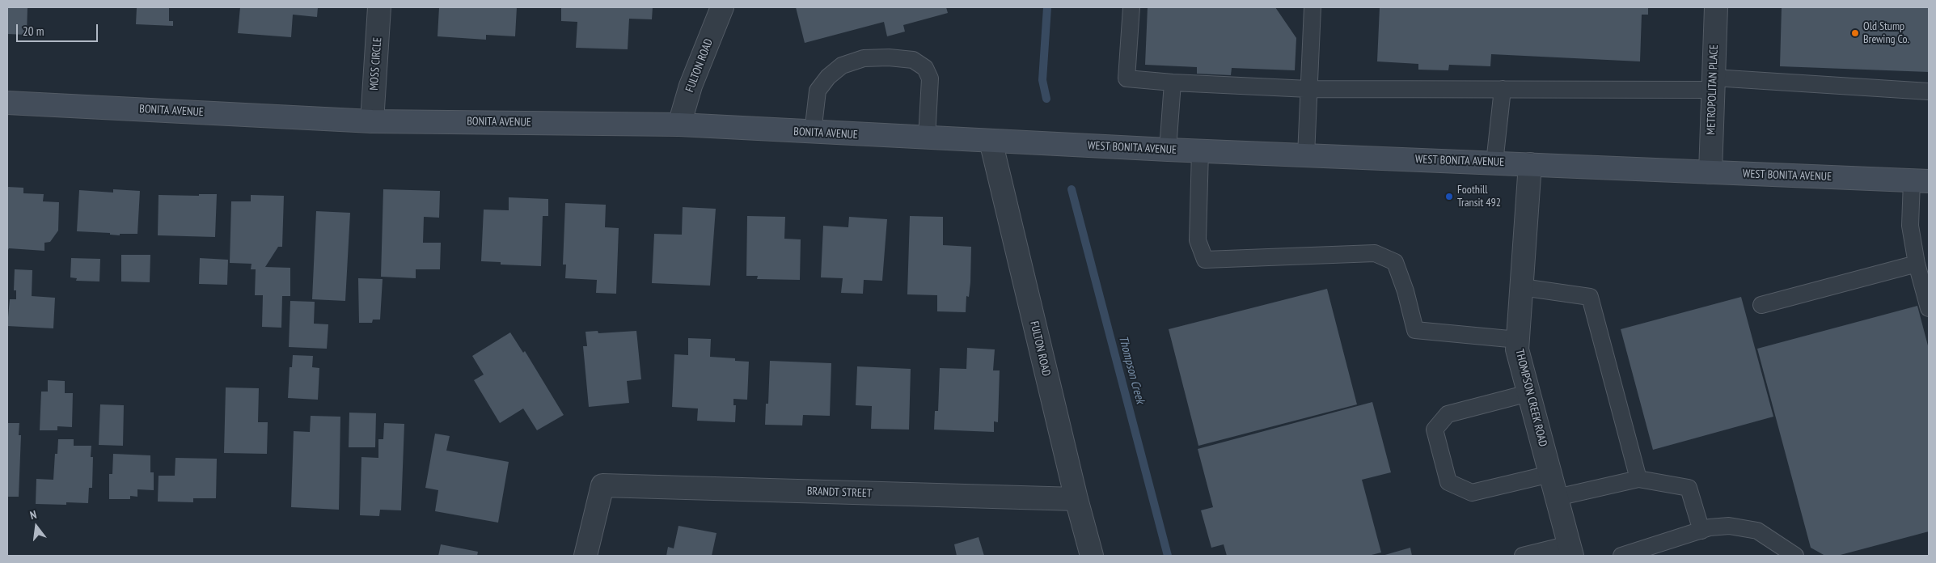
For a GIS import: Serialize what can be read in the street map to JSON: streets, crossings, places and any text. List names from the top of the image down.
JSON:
{
  "streets": {
    "main road": ["BONITA AVENUE", "WEST BONITA AVENUE"],
    "street": [
      "MOSS CIRCLE",
      "FULTON ROAD",
      "METROPOLITAN PLACE",
      "THOMPSON CREEK ROAD",
      "BRANDT STREET"
    ]
  },
  "crossings": [
    ["MOSS CIRCLE", "BONITA AVENUE"],
    ["FULTON ROAD", "BONITA AVENUE"],
    ["FULTON ROAD", "WEST BONITA AVENUE"],
    ["FULTON ROAD", "BRANDT STREET"],
    ["METROPOLITAN PLACE", "WEST BONITA AVENUE"],
    ["BONITA AVENUE", "WEST BONITA AVENUE"],
    ["WEST BONITA AVENUE", "THOMPSON CREEK ROAD"]
  ],
  "water": ["Thompson Creek"],
  "places": ["Old Stump Brewing Co.", "Foothill Transit 492"],
  "scale_bar": "20 m",
  "north": "top"
}
